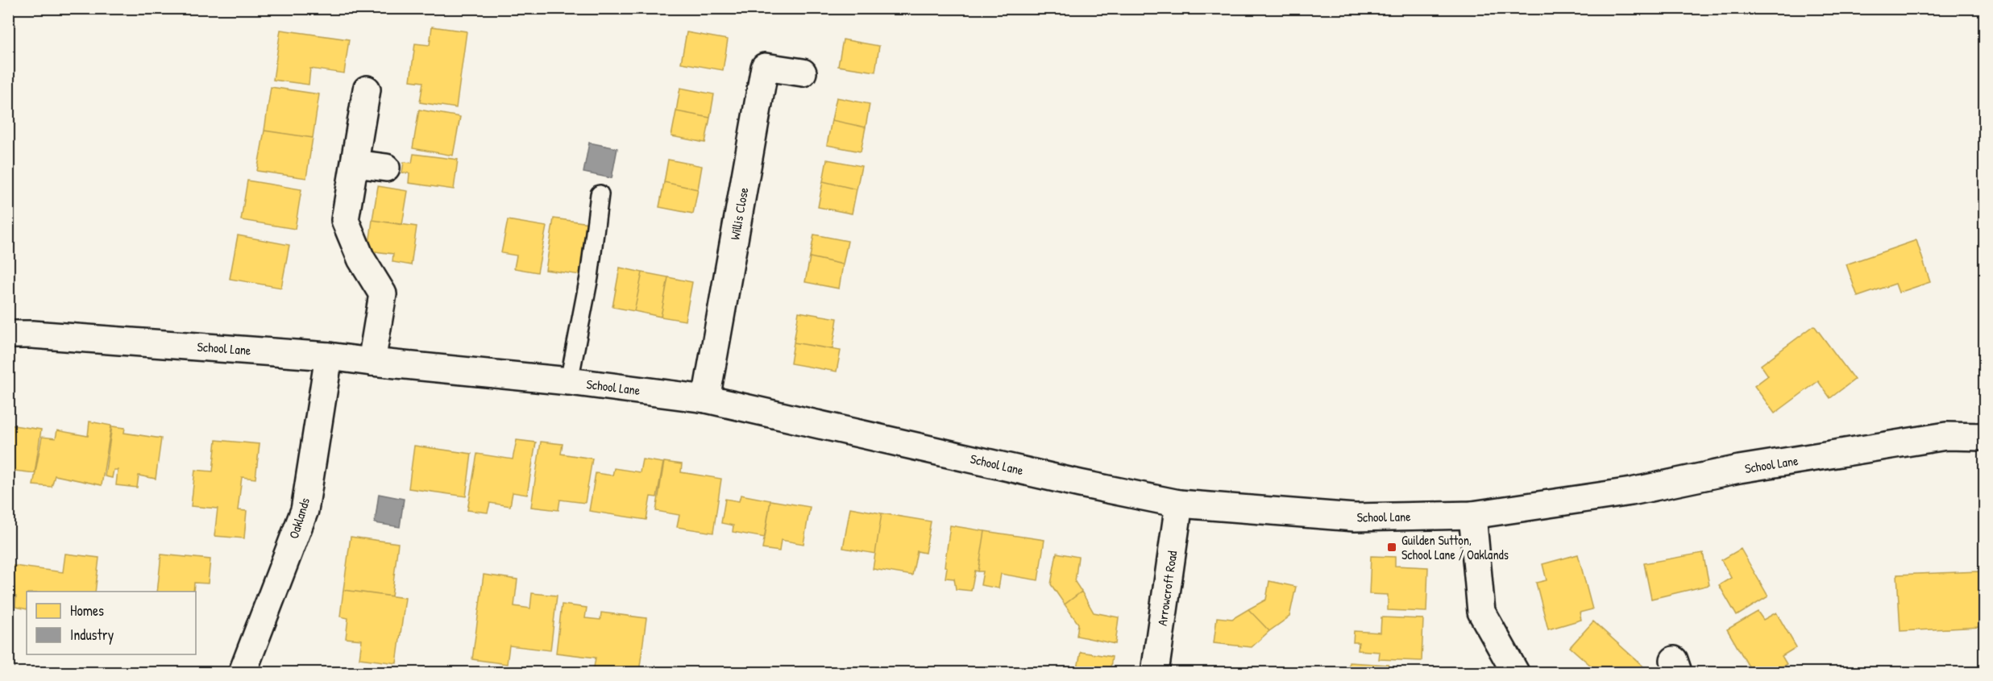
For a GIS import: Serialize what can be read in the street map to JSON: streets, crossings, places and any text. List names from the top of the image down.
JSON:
{
  "streets": {
    "street": [
      "Willis Close",
      "School Lane",
      "Oaklands",
      "Arrowcroft Road"
    ]
  },
  "crossings": [
    ["Willis Close", "School Lane"],
    ["School Lane", "Oaklands"],
    ["School Lane", "Arrowcroft Road"]
  ],
  "places": {
    "transit": ["Guilden Sutton, School Lane / Oaklands"]
  },
  "legend": ["Homes", "Industry"]
}
